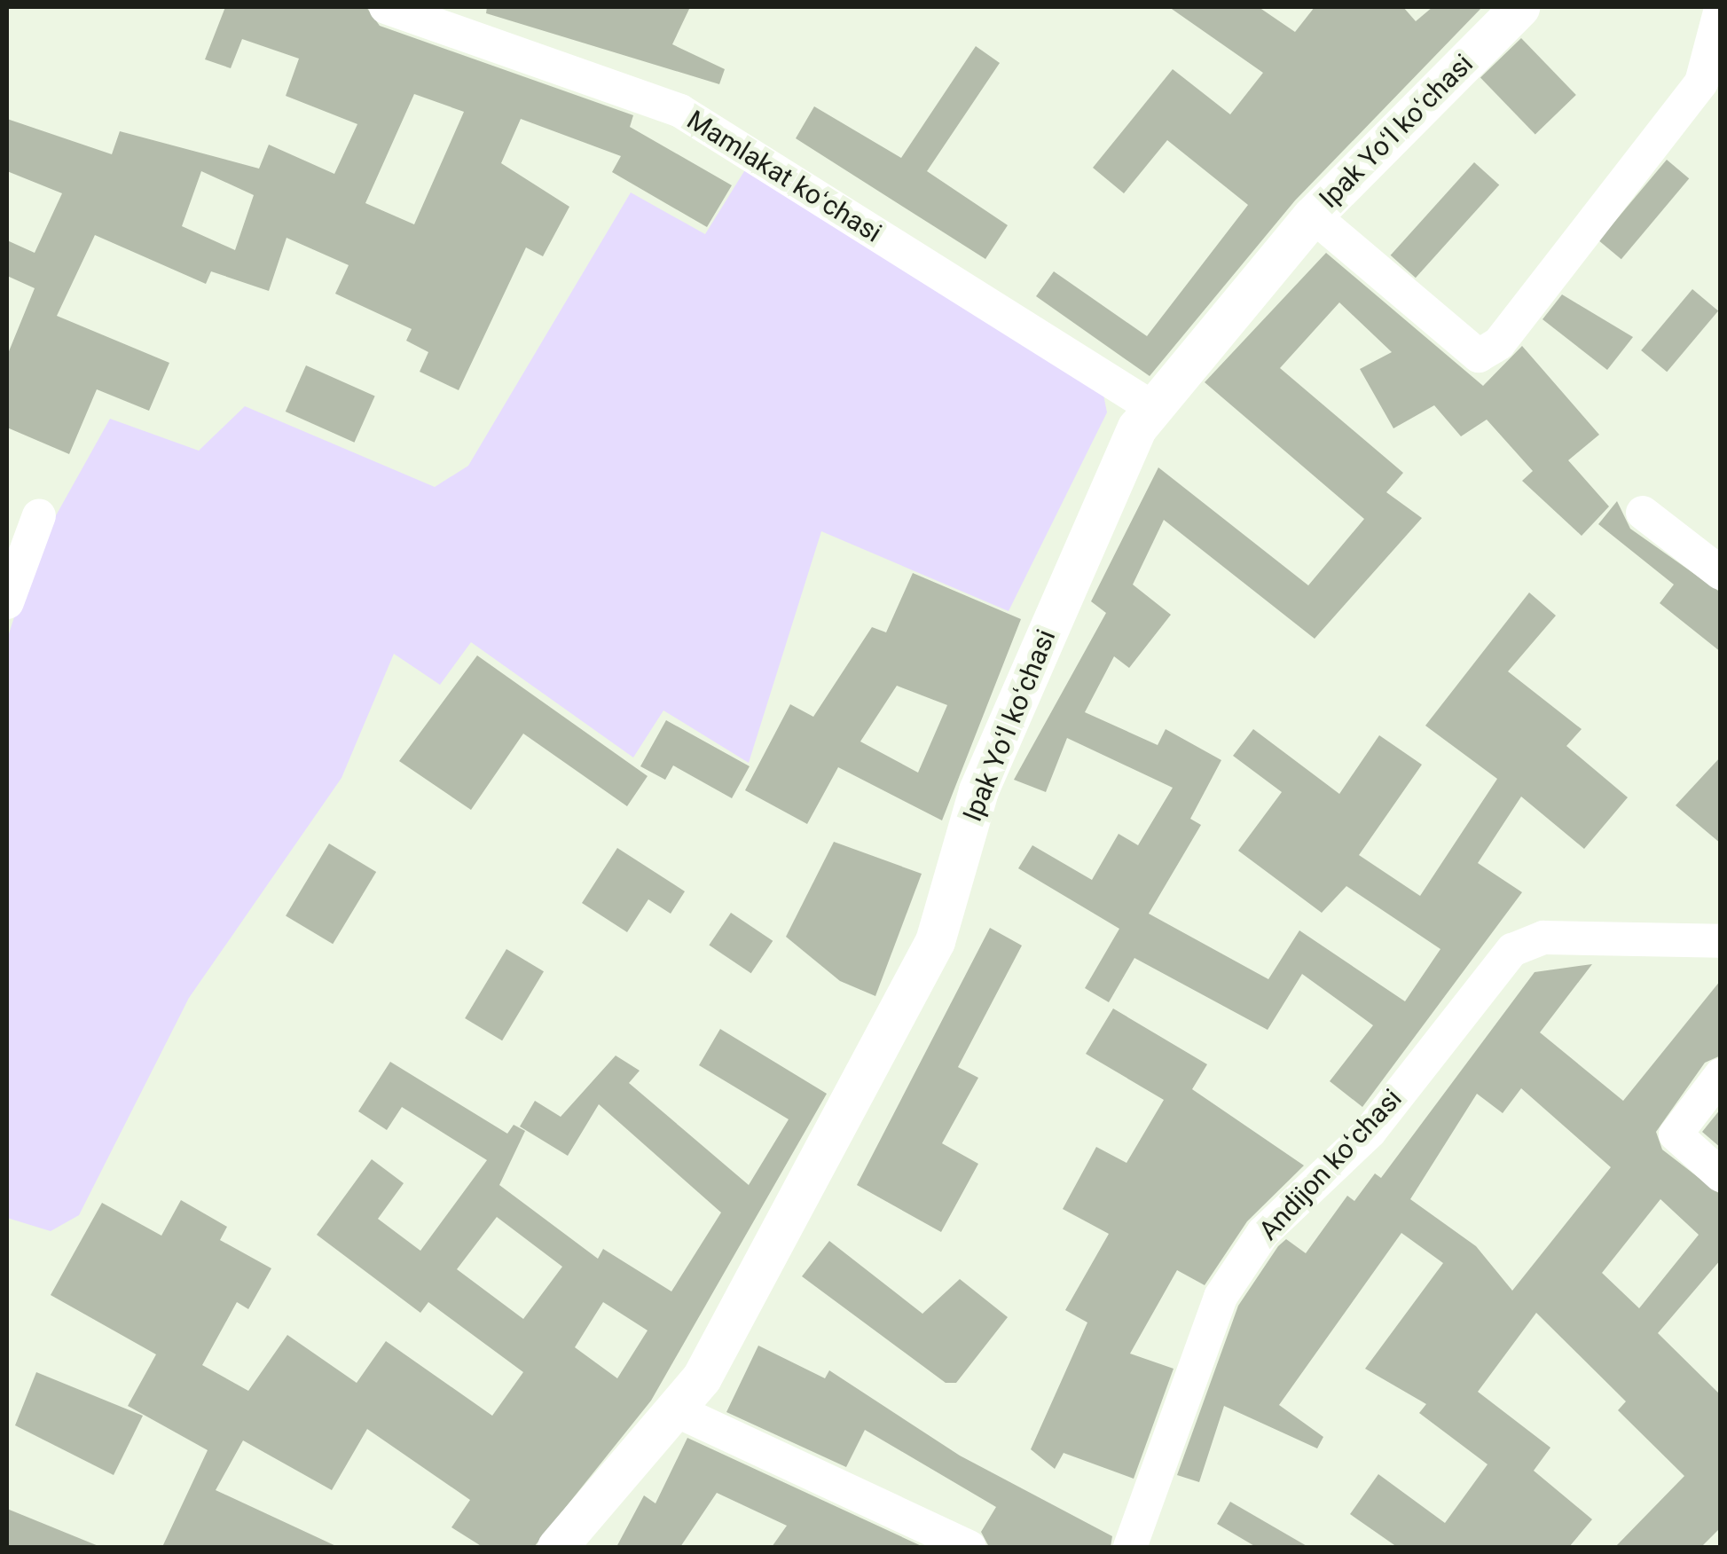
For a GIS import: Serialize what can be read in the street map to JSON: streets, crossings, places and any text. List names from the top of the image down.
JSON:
{
  "streets": {
    "street": ["Ipak Yoʻl koʻchasi", "Mamlakat koʻchasi", "Andijon koʻchasi"]
  },
  "crossings": [
    ["Ipak Yoʻl koʻchasi", "Mamlakat koʻchasi"]
  ]
}
